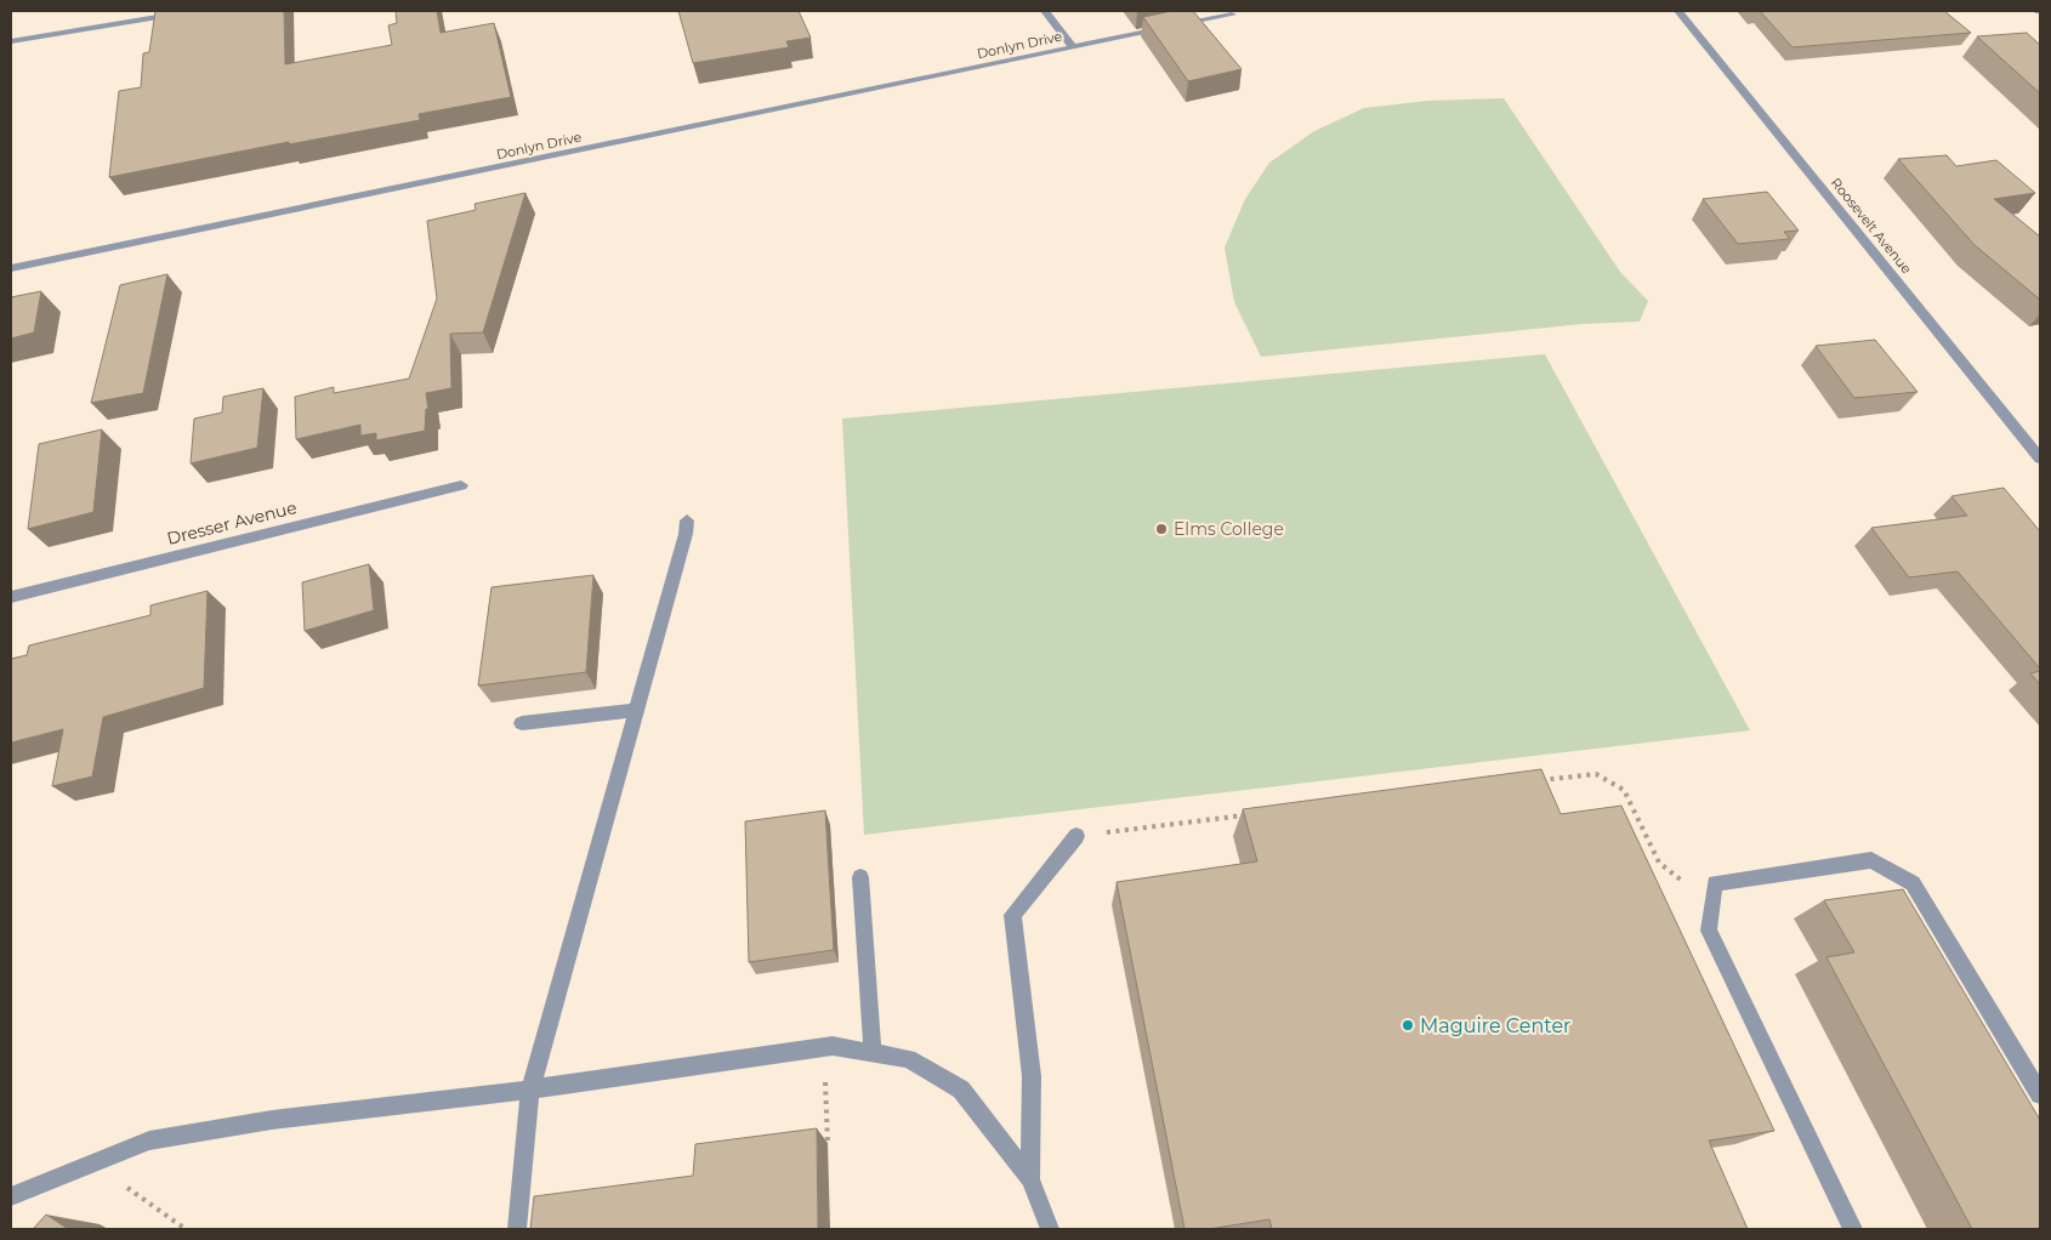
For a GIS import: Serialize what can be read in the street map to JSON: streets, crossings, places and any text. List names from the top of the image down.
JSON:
{
  "streets": {
    "street": ["Donlyn Drive", "Roosevelt Avenue", "Dresser Avenue"]
  },
  "places": ["Elms College", "Maguire Center"]
}
